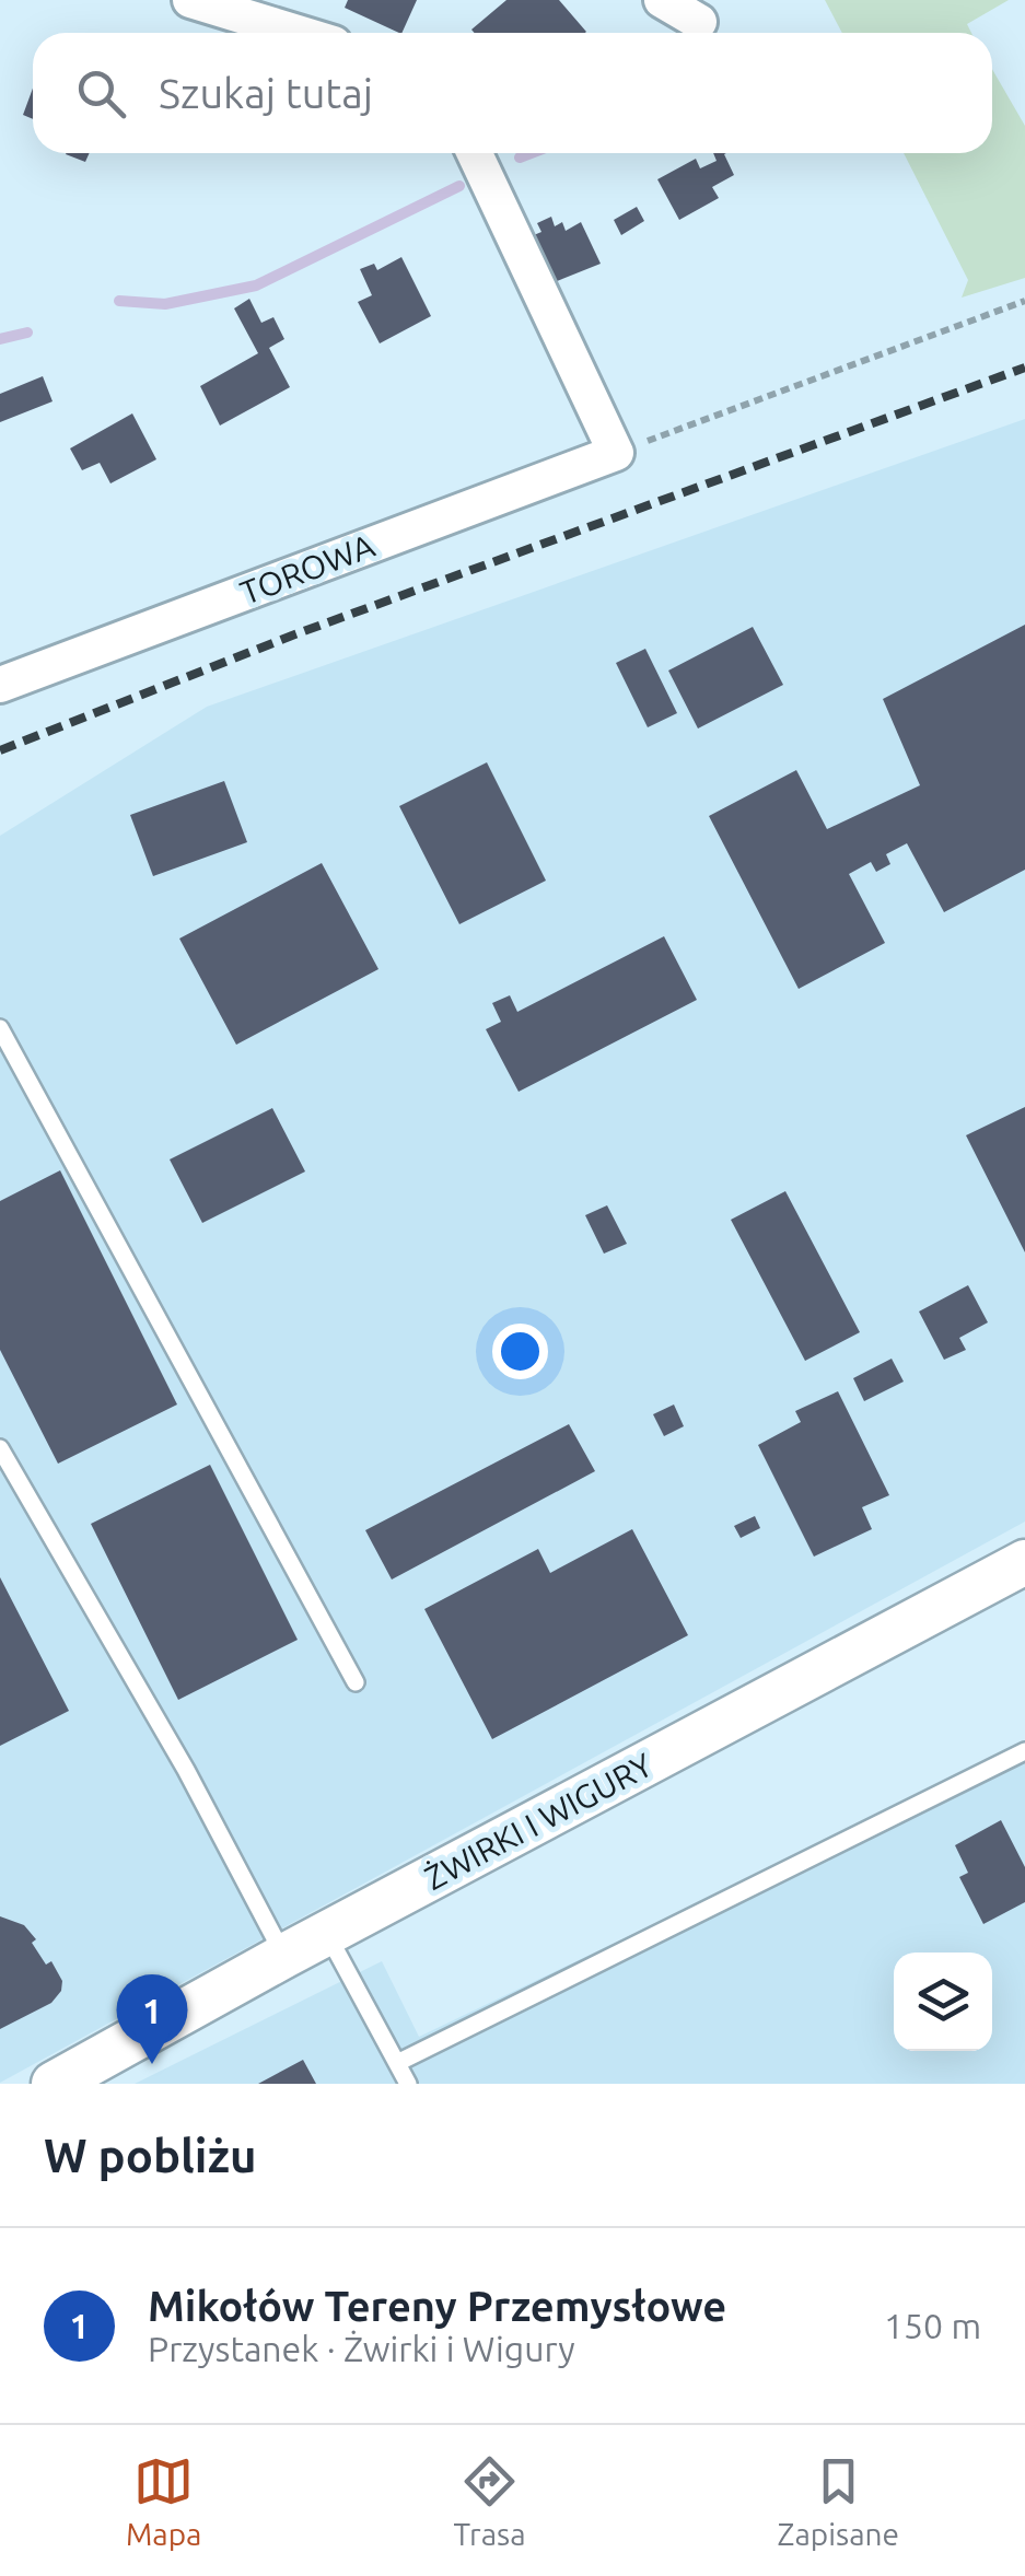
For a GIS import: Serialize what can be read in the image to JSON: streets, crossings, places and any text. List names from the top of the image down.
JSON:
{
  "streets": {
    "street": ["TOROWA", "ŻWIRKI I WIGURY"]
  },
  "page": {
    "search": "Szukaj tutaj",
    "pins": "1",
    "heading": "W pobliżu",
    "list": [
      {
        "mark": "1",
        "name": "Mikołów Tereny Przemysłowe",
        "note": "Przystanek · Żwirki i Wigury",
        "value": "150 m"
      }
    ],
    "nav": ["Mapa", "Trasa", "Zapisane"]
  }
}
